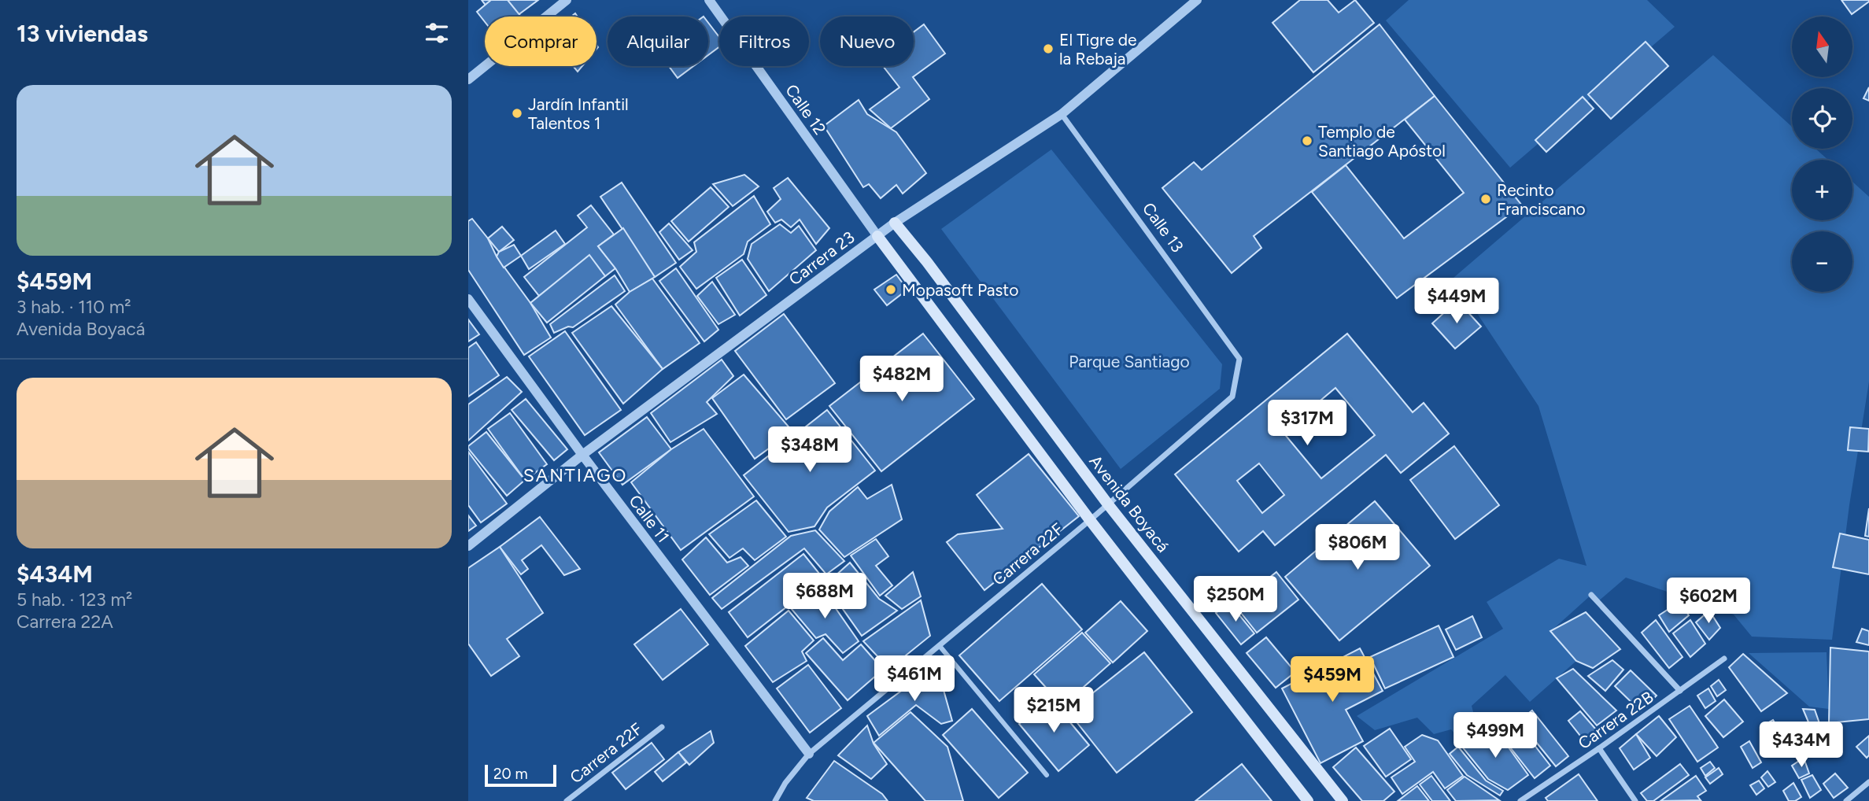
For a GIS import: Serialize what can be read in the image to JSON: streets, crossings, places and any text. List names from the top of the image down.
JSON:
{
  "streets": {
    "main road": ["Avenida Boyacá"],
    "street": [
      "Calle 12",
      "Calle 13",
      "Carrera 23",
      "Calle 11",
      "Carrera 22F",
      "Carrera 22B"
    ]
  },
  "crossings": [
    ["Calle 12", "Carrera 23"],
    ["Calle 13", "Carrera 23"],
    ["Calle 13", "Carrera 22F"],
    ["Carrera 23", "Avenida Boyacá"],
    ["Carrera 23", "Calle 11"],
    ["Avenida Boyacá", "Carrera 22F"],
    ["Calle 11", "Carrera 22F"]
  ],
  "districts": ["SANTIAGO"],
  "parks": ["Parque Santiago"],
  "places": [
    "El Tigre de la Rebaja",
    "Jardín Infantil Talentos 1",
    "Templo de Santiago Apóstol",
    "Recinto Franciscano",
    "Mopasoft Pasto"
  ],
  "scale_bar": "20 m",
  "north": "top",
  "page": {
    "heading": "13 viviendas",
    "map_buttons": ["+", "−"],
    "chip": [
      "Comprar",
      "Alquilar",
      "Filtros",
      "Nuevo"
    ],
    "list": [
      {
        "name": "$459M",
        "note": "3 hab. · 110 m² · Avenida Boyacá"
      },
      {
        "name": "$434M",
        "note": "5 hab. · 123 m² · Carrera 22A"
      }
    ],
    "price": [
      "$449M",
      "$482M",
      "$317M",
      "$348M",
      "$806M",
      "$688M",
      "$250M",
      "$602M",
      "$461M",
      "$459M",
      "$215M",
      "$499M",
      "$434M"
    ],
    "scale": "20 m"
  }
}
